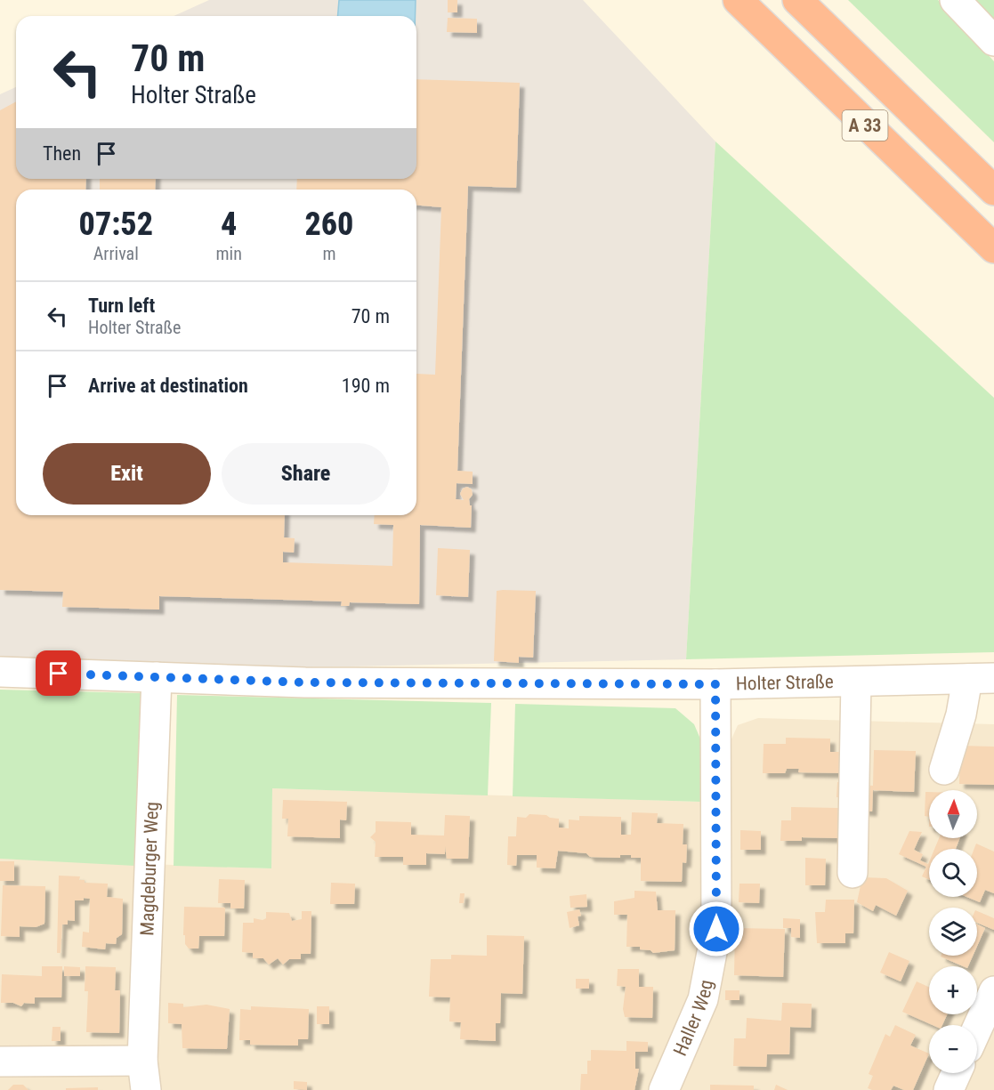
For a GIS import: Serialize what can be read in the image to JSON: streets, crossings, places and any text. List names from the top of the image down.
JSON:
{
  "streets": {
    "highway": ["A 33"],
    "street": ["Holter Straße", "Magdeburger Weg", "Haller Weg"]
  },
  "crossings": [
    ["Holter Straße", "Magdeburger Weg"],
    ["Holter Straße", "Haller Weg"]
  ],
  "north": "top",
  "page": {
    "turn": ["70 m", "Holter Straße"],
    "then": "Then",
    "eta": [
      "07:52",
      "Arrival",
      "4",
      "min",
      "260",
      "m"
    ],
    "list": [
      {
        "name": "Turn left",
        "note": "Holter Straße",
        "value": "70 m"
      },
      {
        "name": "Arrive at destination",
        "value": "190 m"
      }
    ],
    "buttons": ["Exit", "Share"],
    "map_buttons": ["+", "−"]
  }
}
